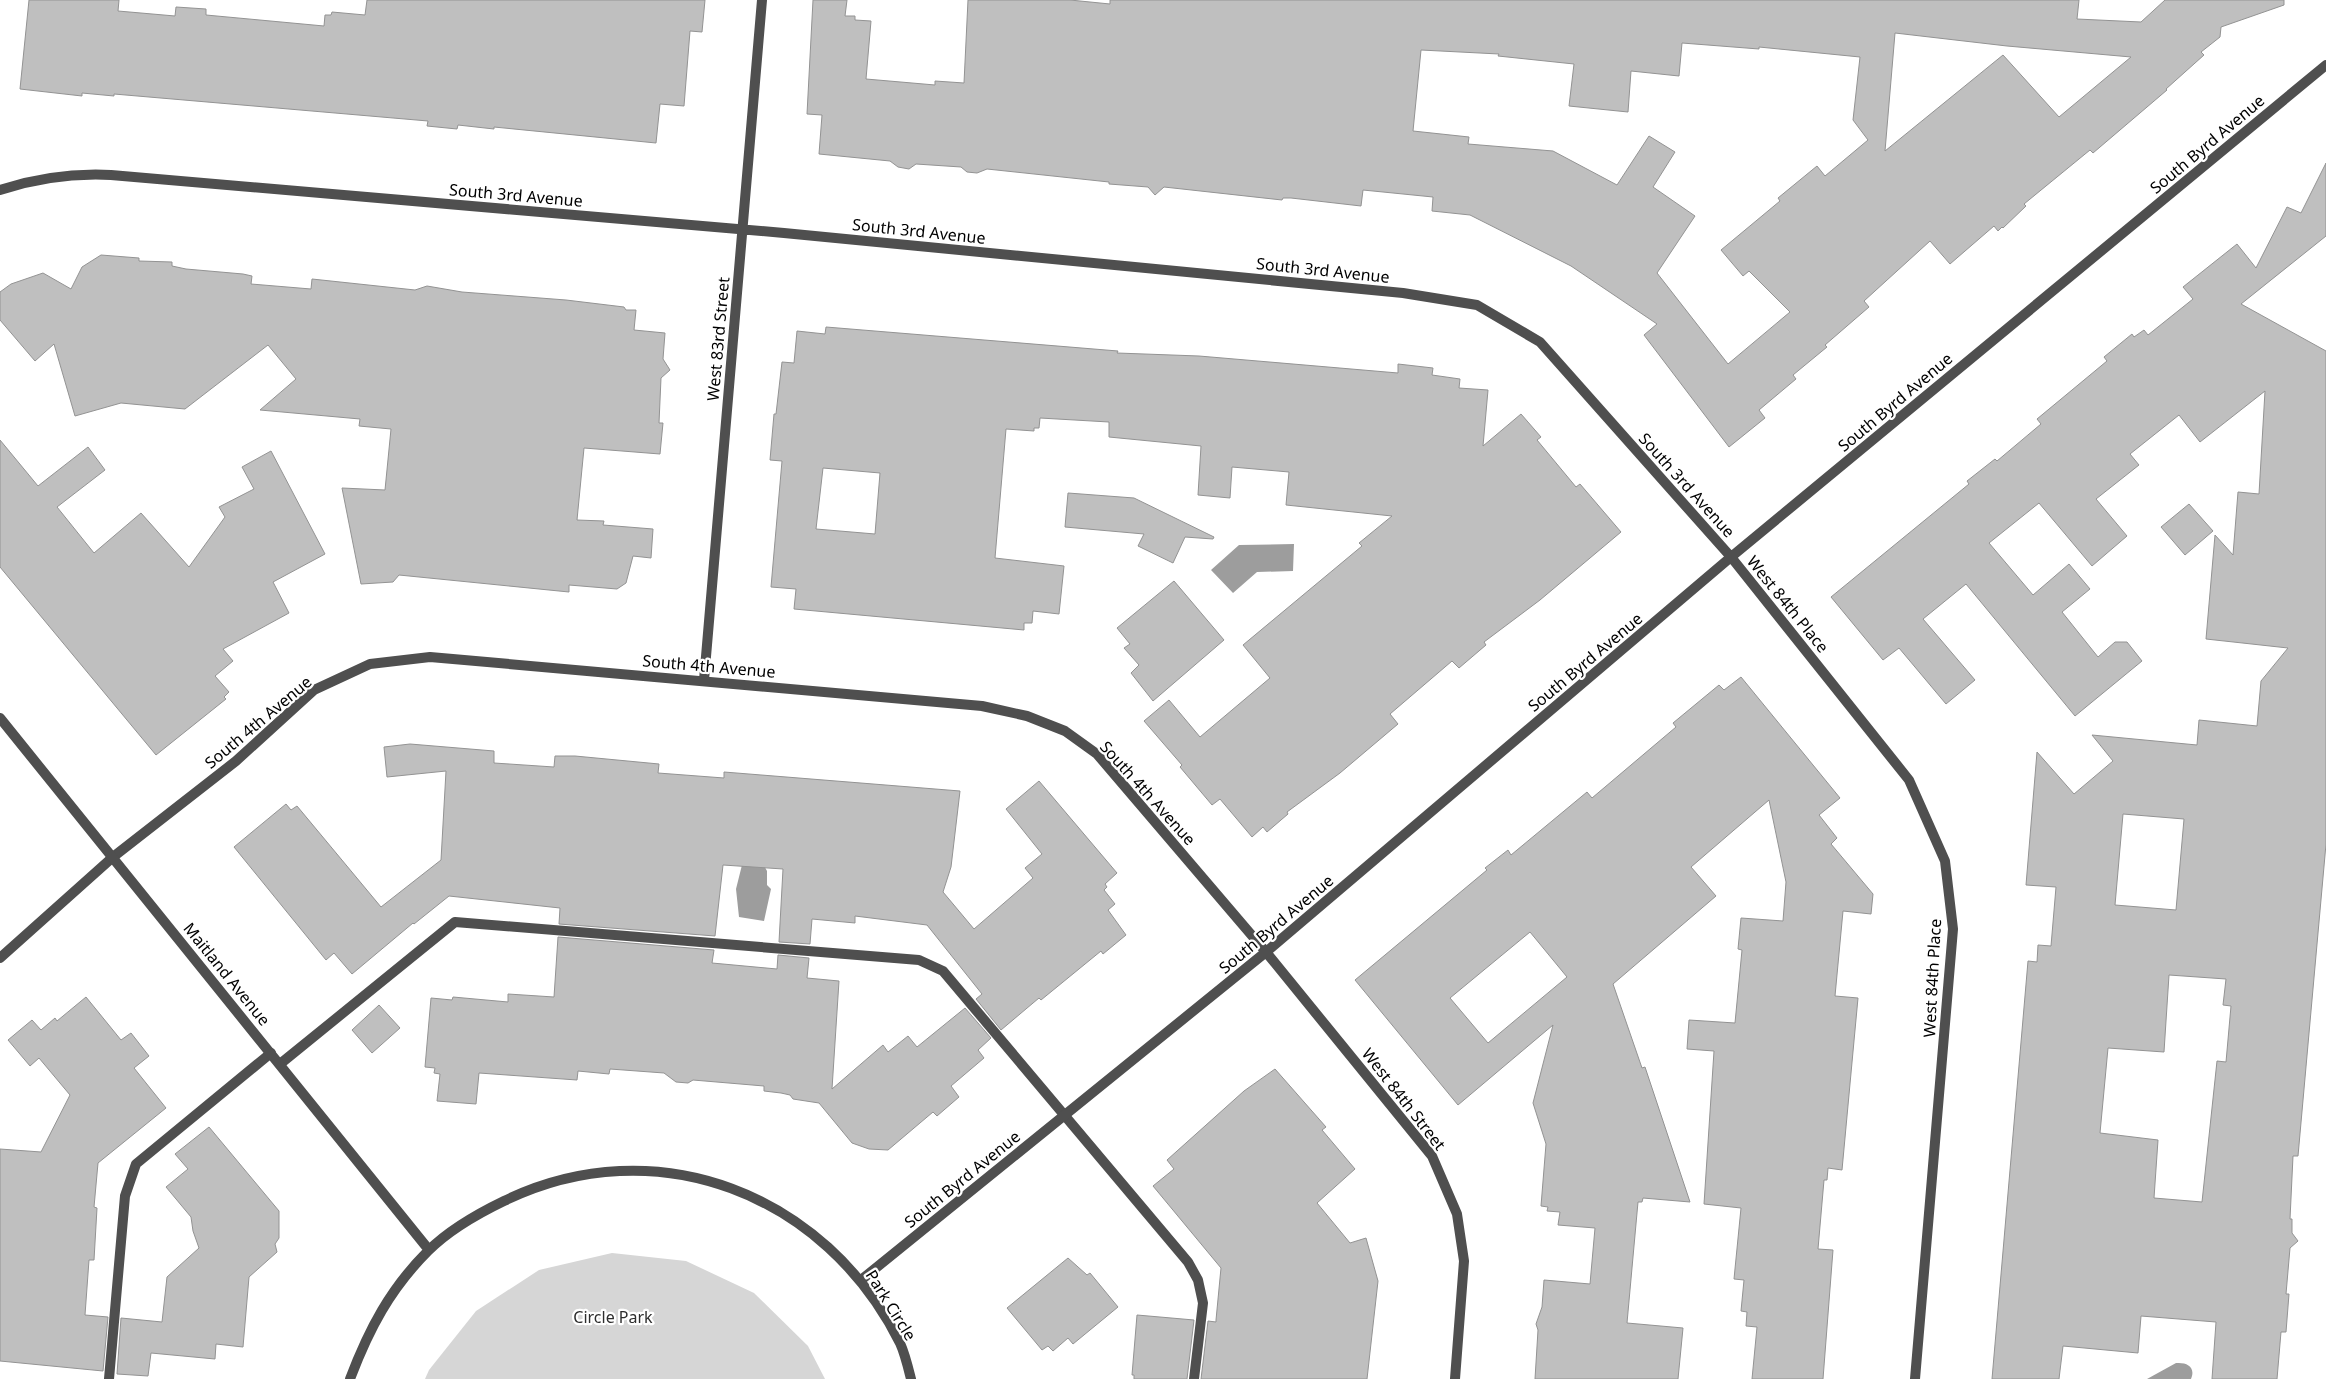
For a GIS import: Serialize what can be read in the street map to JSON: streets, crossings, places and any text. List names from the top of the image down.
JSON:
{
  "streets": {
    "street": [
      "South Byrd Avenue",
      "South 3rd Avenue",
      "West 83rd Street",
      "West 84th Place",
      "South 4th Avenue",
      "Maitland Avenue",
      "West 84th Street",
      "Park Circle"
    ]
  },
  "crossings": [
    ["South Byrd Avenue", "South 3rd Avenue"],
    ["South Byrd Avenue", "West 84th Place"],
    ["South Byrd Avenue", "South 4th Avenue"],
    ["South Byrd Avenue", "West 84th Street"],
    ["South Byrd Avenue", "Park Circle"],
    ["South 3rd Avenue", "West 83rd Street"],
    ["South 3rd Avenue", "West 84th Place"],
    ["West 83rd Street", "South 4th Avenue"],
    ["South 4th Avenue", "Maitland Avenue"],
    ["South 4th Avenue", "West 84th Street"],
    ["Maitland Avenue", "Park Circle"]
  ],
  "parks": ["Circle Park"]
}
